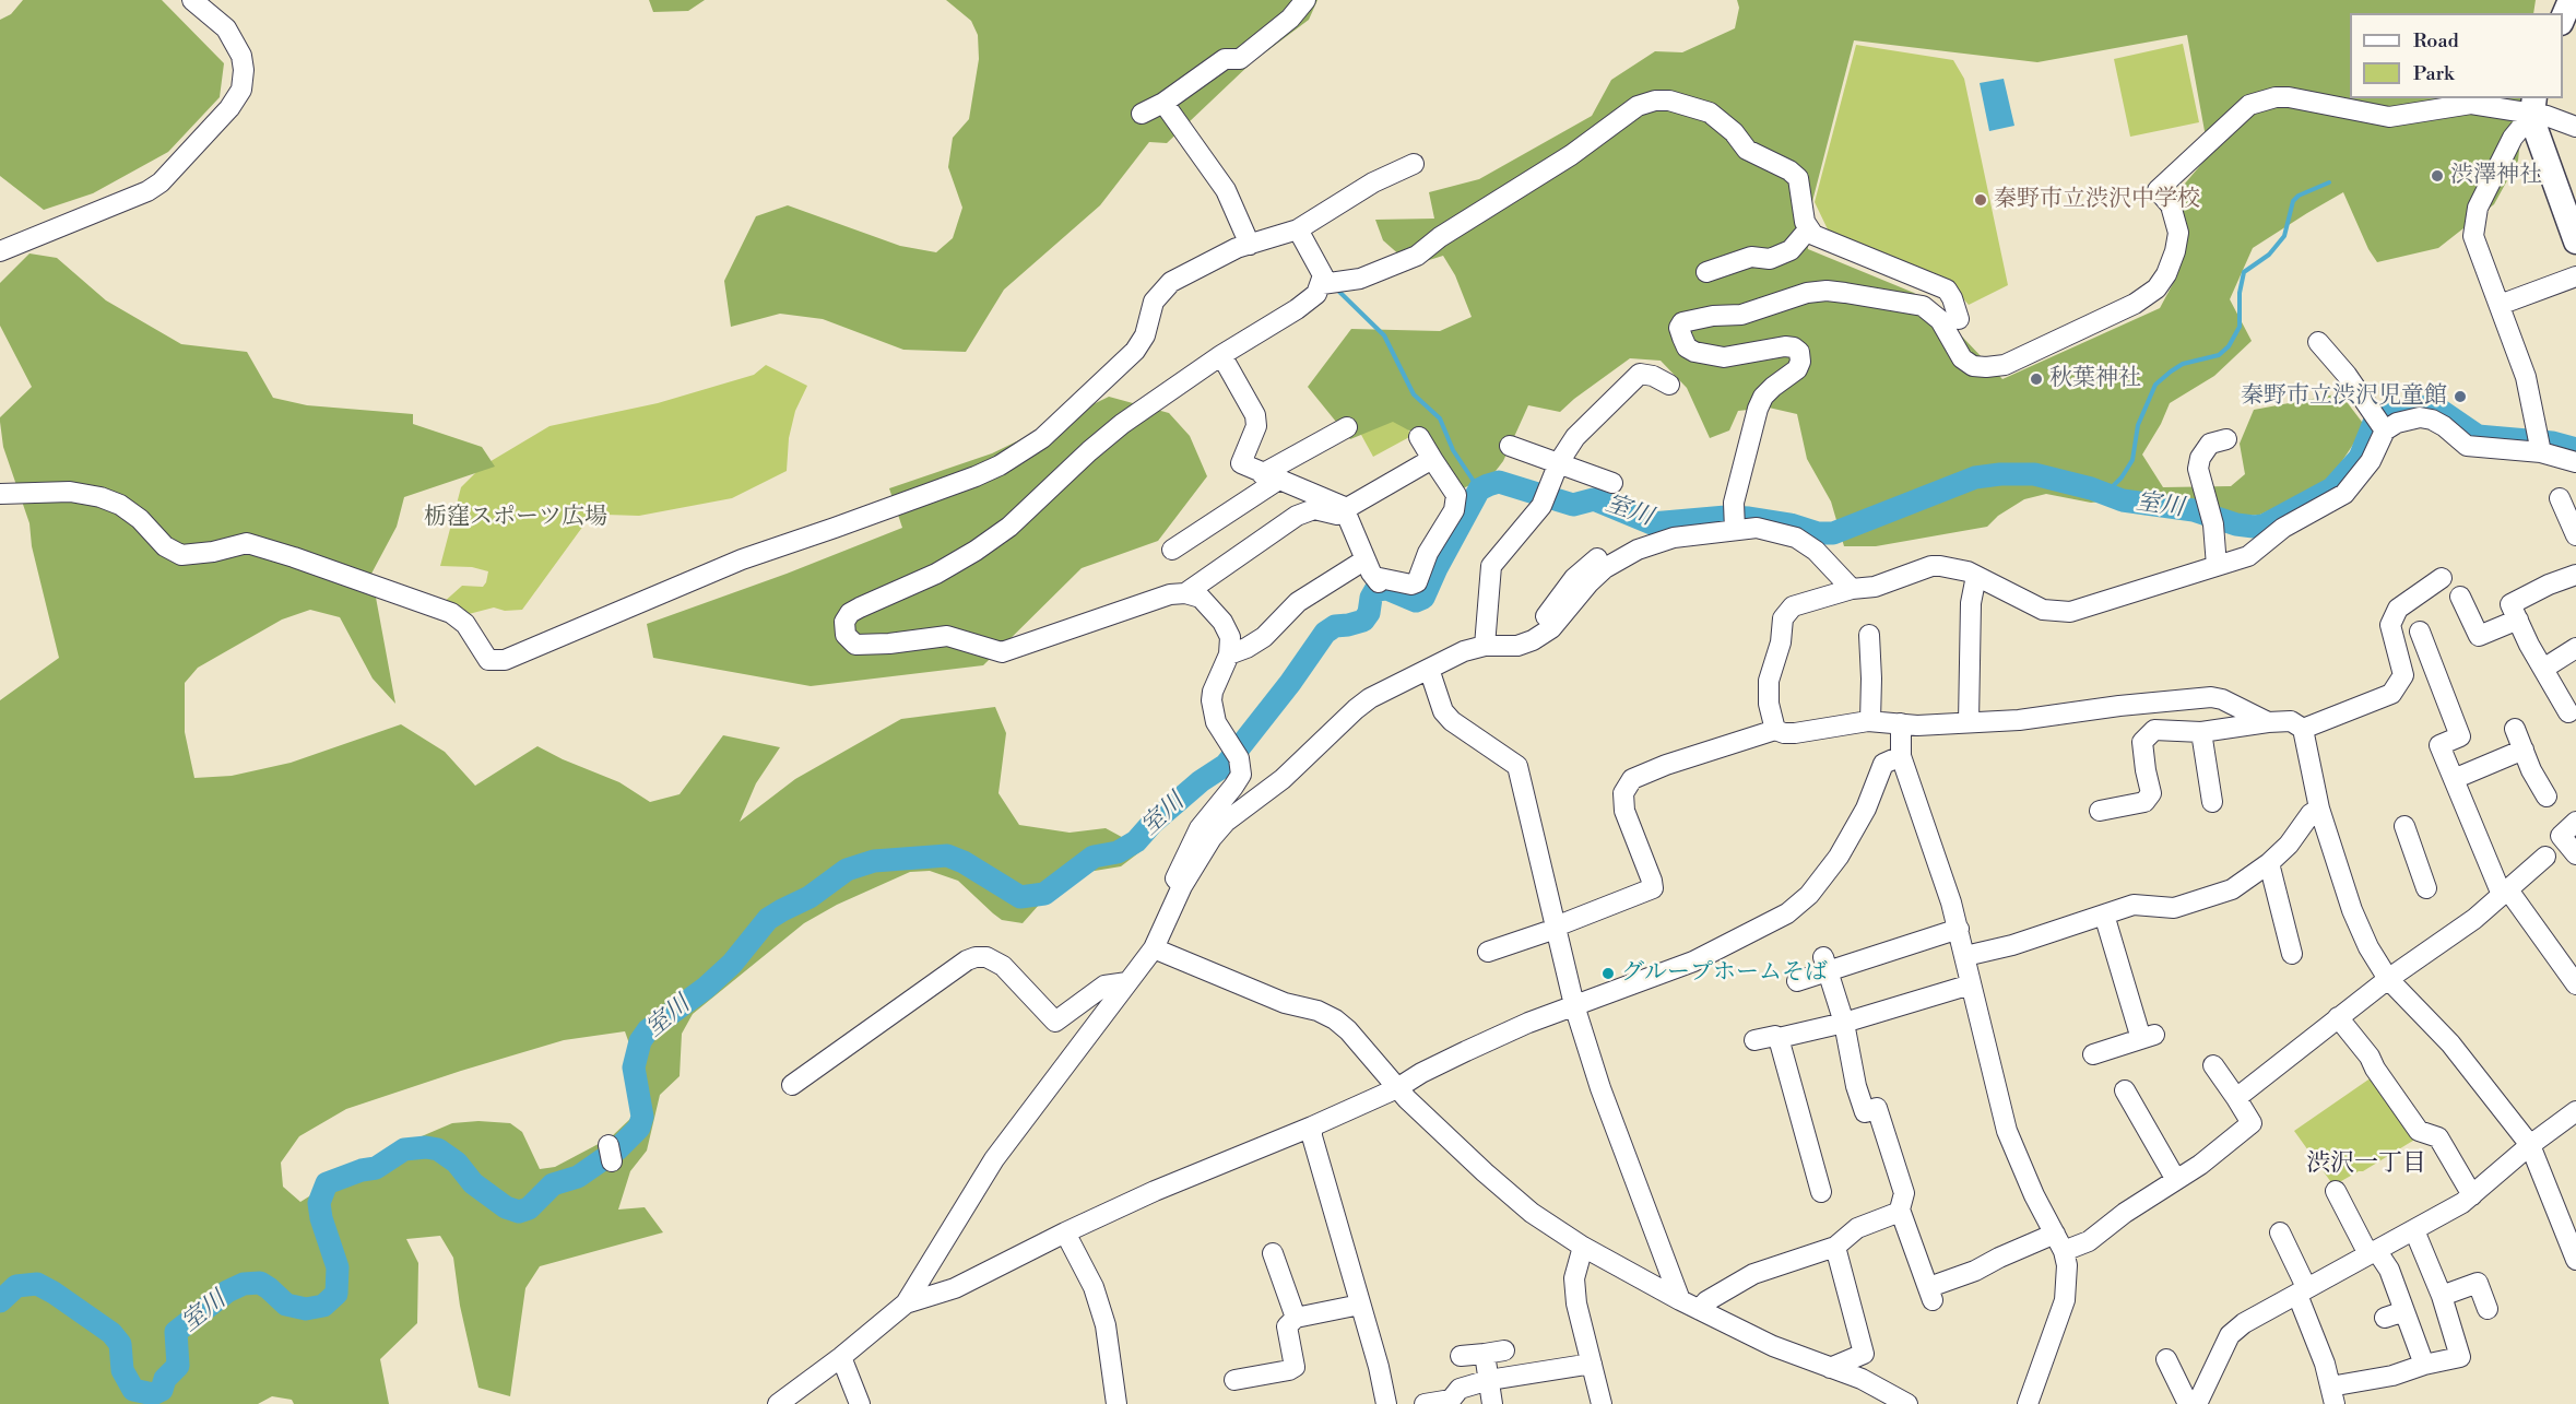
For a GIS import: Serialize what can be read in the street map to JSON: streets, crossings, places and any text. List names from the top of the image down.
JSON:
{
  "districts": ["渋沢一丁目"],
  "water": ["室川"],
  "parks": ["栃窪スポーツ広場"],
  "places": [
    "渋澤神社",
    "秦野市立渋沢中学校",
    "秋葉神社",
    "秦野市立渋沢児童館",
    "グループホームそば"
  ],
  "legend": ["Road", "Park"]
}
